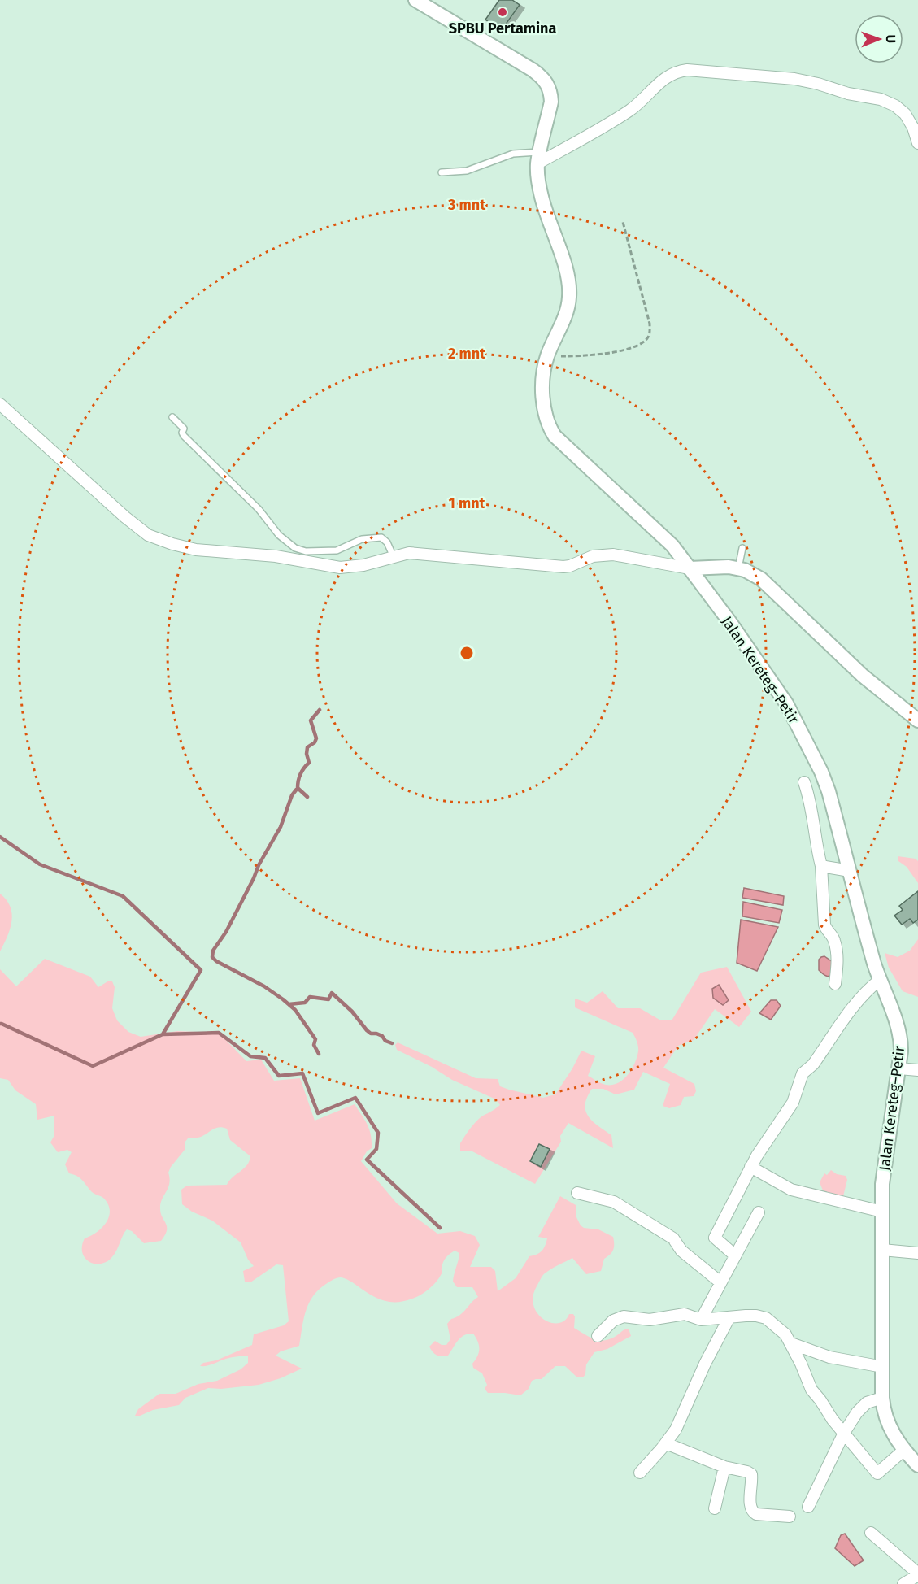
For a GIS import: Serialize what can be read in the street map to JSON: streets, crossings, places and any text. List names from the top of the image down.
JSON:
{
  "streets": {
    "street": ["Jalan Kereteg–Petir"]
  },
  "places": ["SPBU Pertamina"],
  "north": "right",
  "rings": ["3 mnt", "2 mnt", "1 mnt"]
}
